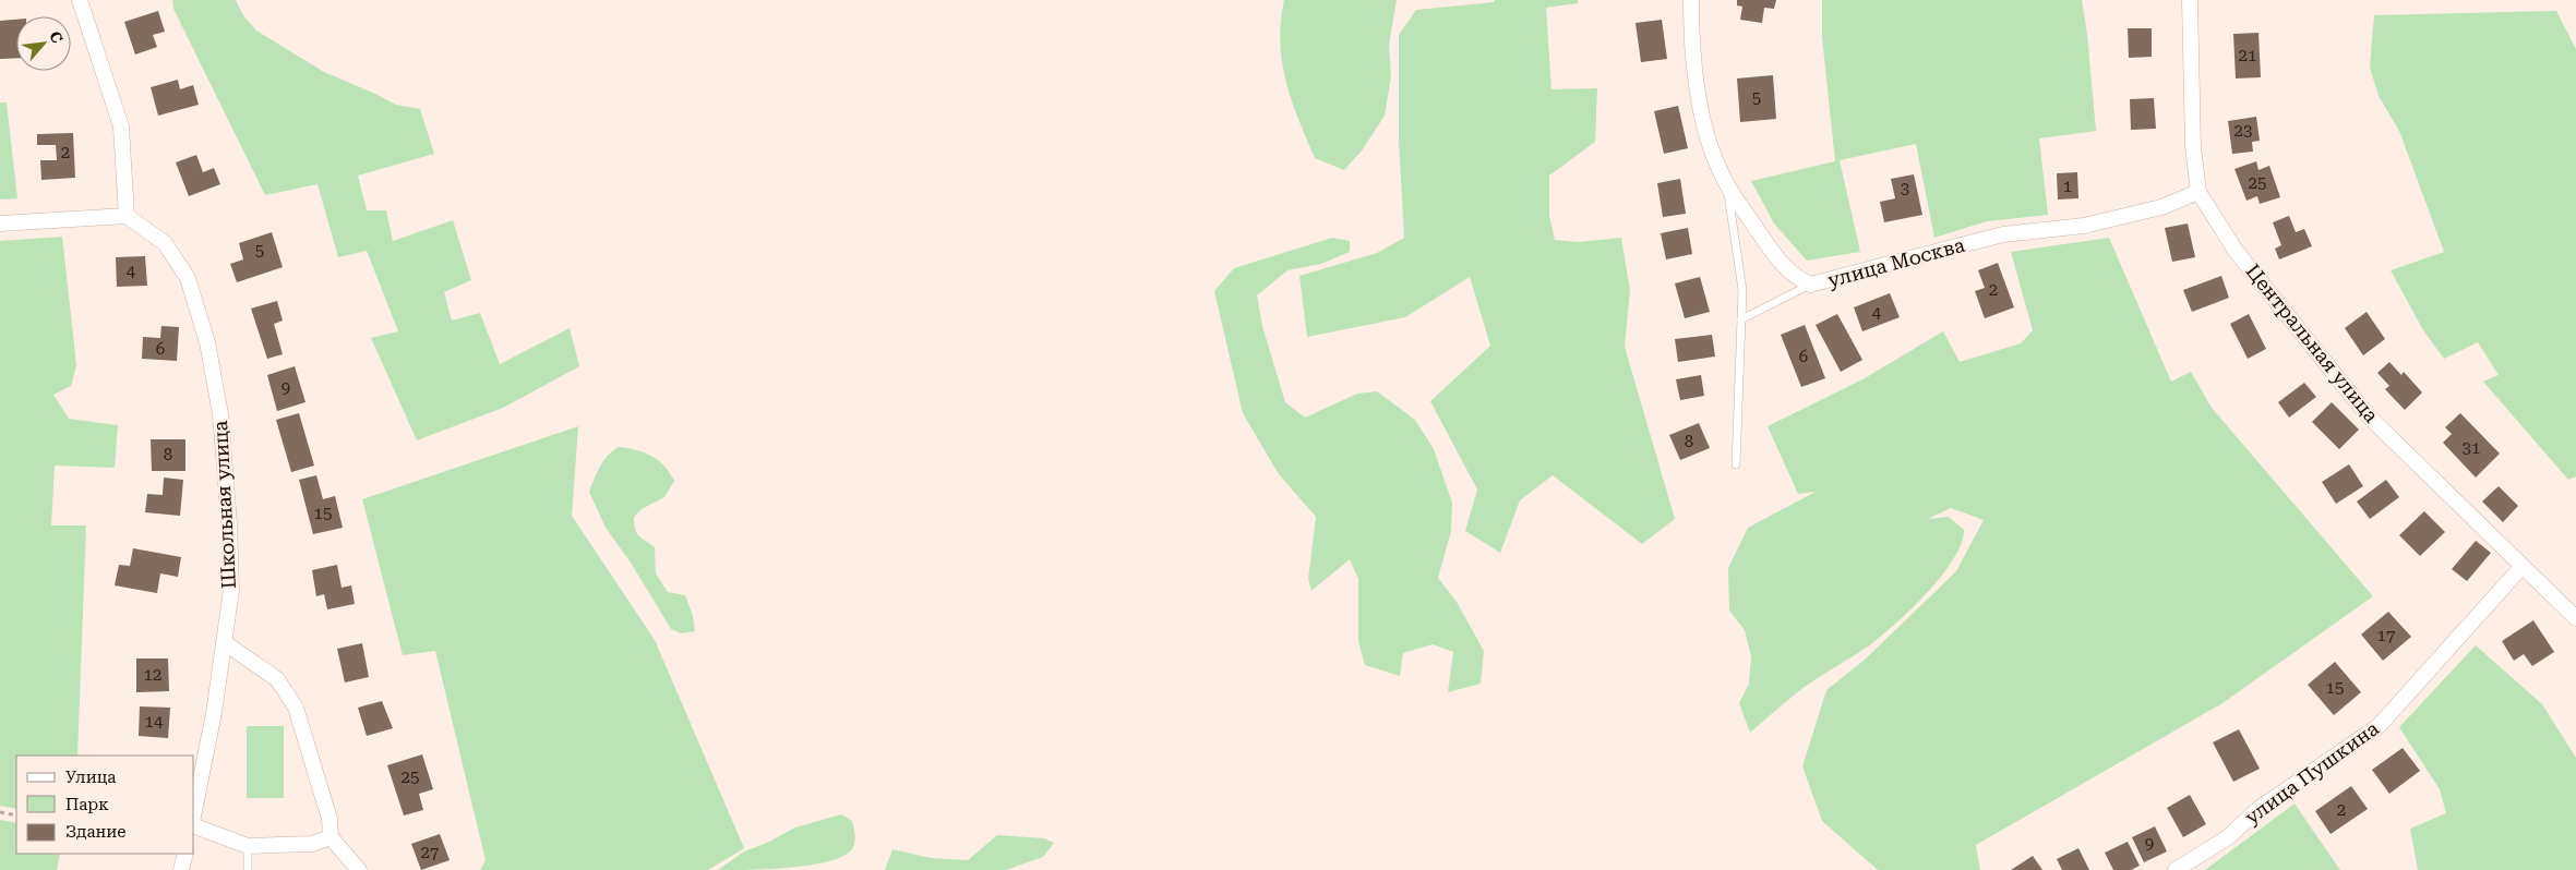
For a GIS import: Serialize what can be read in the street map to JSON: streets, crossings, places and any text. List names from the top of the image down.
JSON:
{
  "streets": {
    "street": [
      "улица Москва",
      "Центральная улица",
      "Школьная улица",
      "улица Пушкина"
    ]
  },
  "crossings": [
    ["улица Москва", "Центральная улица"],
    ["Центральная улица", "улица Пушкина"]
  ],
  "house_numbers": [
    "21",
    "5",
    "23",
    "2",
    "25",
    "1",
    "3",
    "5",
    "4",
    "2",
    "4",
    "6",
    "6",
    "9",
    "8",
    "31",
    "8",
    "15",
    "17",
    "12",
    "15",
    "14",
    "25",
    "2",
    "9",
    "27"
  ],
  "legend": ["Улица", "Парк", "Здание"],
  "north": "top right"
}
